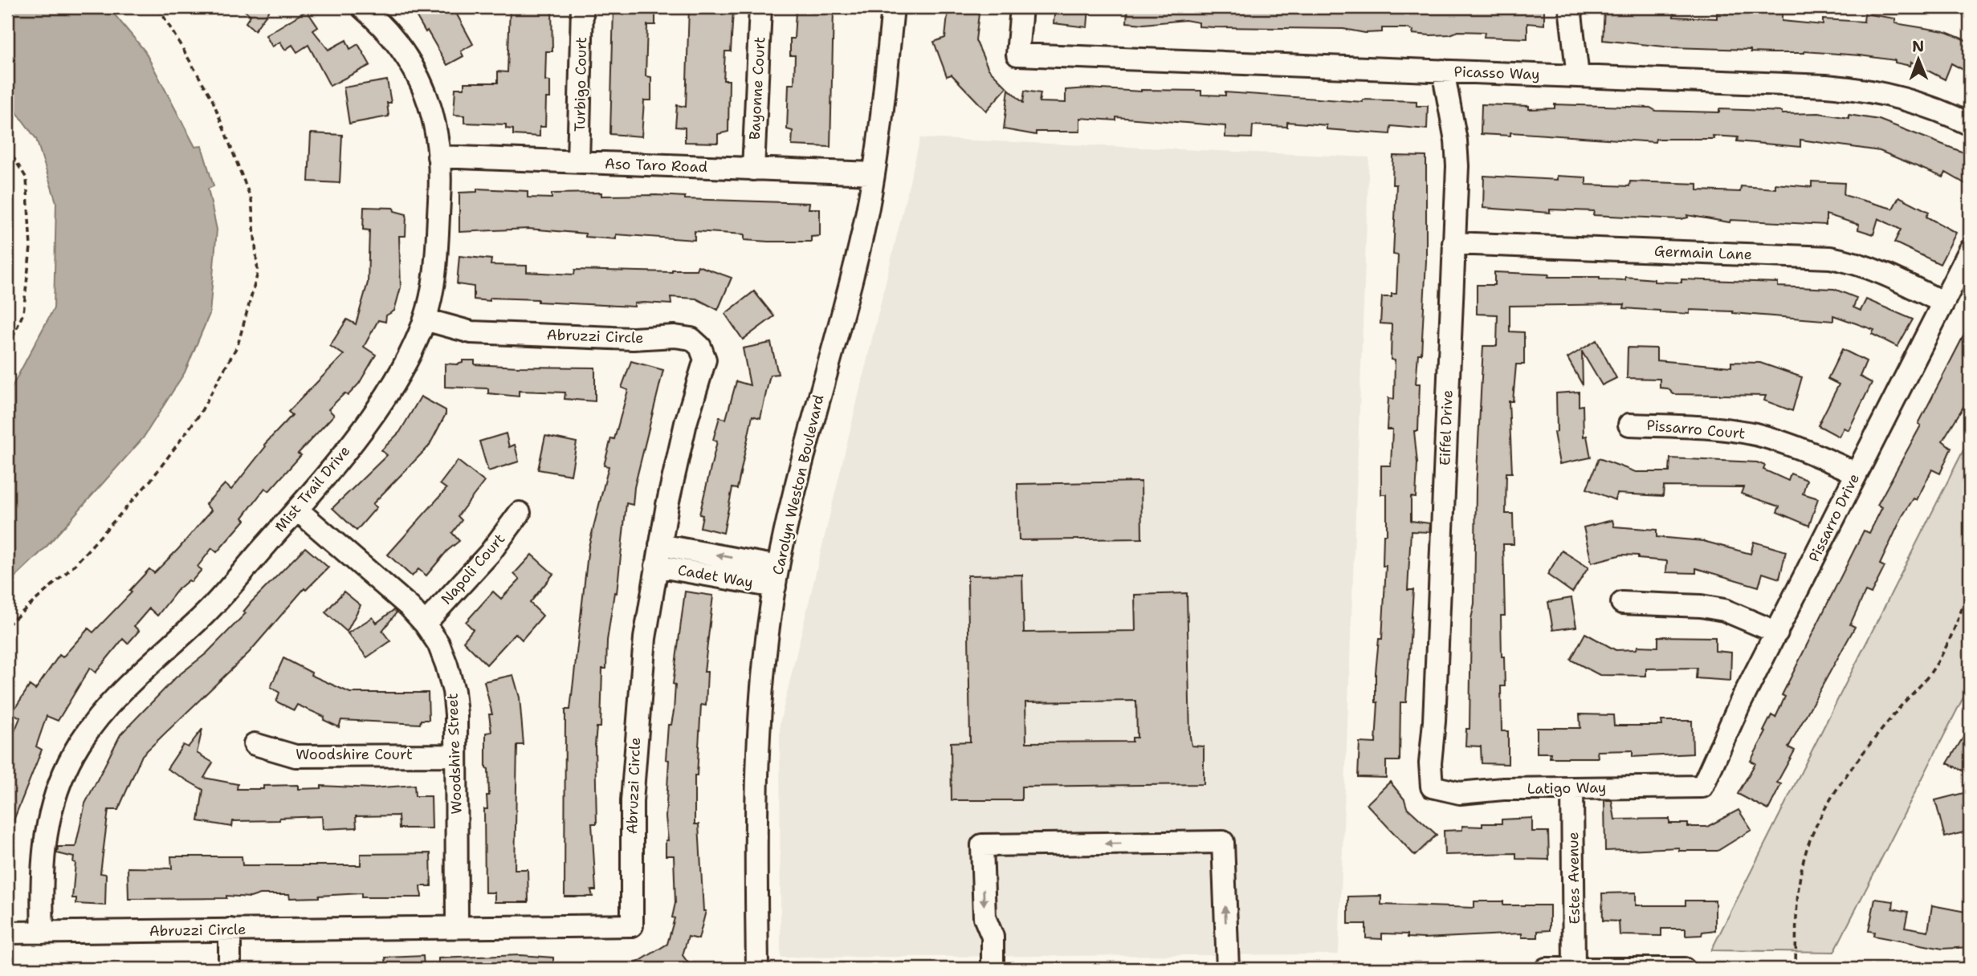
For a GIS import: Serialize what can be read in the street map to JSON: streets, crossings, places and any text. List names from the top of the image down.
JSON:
{
  "streets": {
    "street": [
      "Picasso Way",
      "Turbigo Court",
      "Bayonne Court",
      "Aso Taro Road",
      "Germain Lane",
      "Abruzzi Circle",
      "Eiffel Drive",
      "Pissarro Court",
      "Carolyn Weston Boulevard",
      "Mist Trail Drive",
      "Pissarro Drive",
      "Napoli Court",
      "Cadet Way",
      "Woodshire Street",
      "Woodshire Court",
      "Latigo Way",
      "Estes Avenue"
    ]
  },
  "crossings": [
    ["Picasso Way", "Eiffel Drive"],
    ["Turbigo Court", "Aso Taro Road"],
    ["Bayonne Court", "Aso Taro Road"],
    ["Aso Taro Road", "Carolyn Weston Boulevard"],
    ["Aso Taro Road", "Mist Trail Drive"],
    ["Germain Lane", "Eiffel Drive"],
    ["Germain Lane", "Pissarro Drive"],
    ["Abruzzi Circle", "Mist Trail Drive"],
    ["Abruzzi Circle", "Cadet Way"],
    ["Abruzzi Circle", "Woodshire Street"],
    ["Eiffel Drive", "Latigo Way"],
    ["Pissarro Court", "Pissarro Drive"],
    ["Carolyn Weston Boulevard", "Cadet Way"],
    ["Mist Trail Drive", "Woodshire Street"],
    ["Pissarro Drive", "Latigo Way"],
    ["Napoli Court", "Woodshire Street"],
    ["Woodshire Street", "Woodshire Court"],
    ["Latigo Way", "Estes Avenue"]
  ],
  "north": "top"
}
